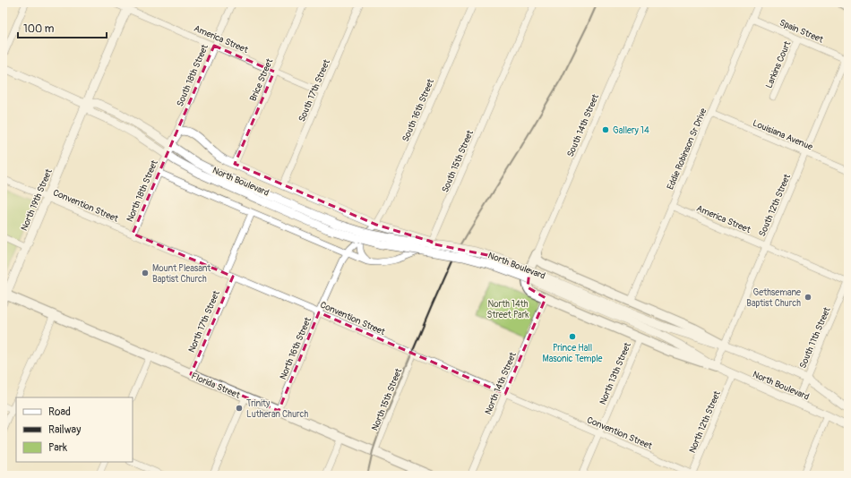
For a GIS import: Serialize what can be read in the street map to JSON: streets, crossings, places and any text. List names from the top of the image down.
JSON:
{
  "streets": {
    "main road": ["Florida Street"],
    "street": [
      "Spain Street",
      "America Street",
      "Larkins Court",
      "South 18th Street",
      "Brice Street",
      "South 17th Street",
      "South 16th Street",
      "South 14th Street",
      "Louisiana Avenue",
      "Eddie Robinson Sr Drive",
      "South 15th Street",
      "North Boulevard",
      "North 18th Street",
      "North 19th Street",
      "Convention Street",
      "South 12th Street",
      "North 17th Street",
      "South 11th Street",
      "North 16th Street",
      "North 13th Street",
      "North 14th Street",
      "North 15th Street",
      "North 12th Street"
    ]
  },
  "crossings": [
    ["Spain Street", "Larkins Court"],
    ["Spain Street", "Eddie Robinson Sr Drive"],
    ["Spain Street", "South 12th Street"],
    ["America Street", "South 18th Street"],
    ["America Street", "Brice Street"],
    ["America Street", "South 17th Street"],
    ["America Street", "Eddie Robinson Sr Drive"],
    ["America Street", "North 19th Street"],
    ["America Street", "South 12th Street"],
    ["America Street", "South 11th Street"],
    ["South 18th Street", "North Boulevard"],
    ["Brice Street", "North Boulevard"],
    ["South 17th Street", "North Boulevard"],
    ["South 16th Street", "North Boulevard"],
    ["South 16th Street", "North 16th Street"],
    ["Louisiana Avenue", "Eddie Robinson Sr Drive"],
    ["Louisiana Avenue", "South 12th Street"],
    ["South 15th Street", "North Boulevard"],
    ["North Boulevard", "North 18th Street"],
    ["North Boulevard", "North 19th Street"],
    ["North Boulevard", "South 12th Street"],
    ["North Boulevard", "South 11th Street"],
    ["North Boulevard", "North 16th Street"],
    ["North Boulevard", "North 12th Street"],
    ["North 18th Street", "Convention Street"],
    ["North 19th Street", "Convention Street"],
    ["North 19th Street", "Florida Street"],
    ["Convention Street", "North 17th Street"],
    ["Convention Street", "North 16th Street"],
    ["Convention Street", "North 13th Street"],
    ["Convention Street", "North 14th Street"],
    ["Convention Street", "North 15th Street"],
    ["Convention Street", "North 12th Street"],
    ["North 17th Street", "Florida Street"],
    ["North 16th Street", "Florida Street"],
    ["Florida Street", "North 15th Street"]
  ],
  "parks": ["North 14th Street Park"],
  "places": [
    "Gallery 14",
    "Mount Pleasant Baptist Church",
    "Gethsemane Baptist Church",
    "Prince Hall Masonic Temple",
    "Trinity Lutheran Church"
  ],
  "legend": ["Road", "Railway", "Park"],
  "scale_bar": "100 m"
}
